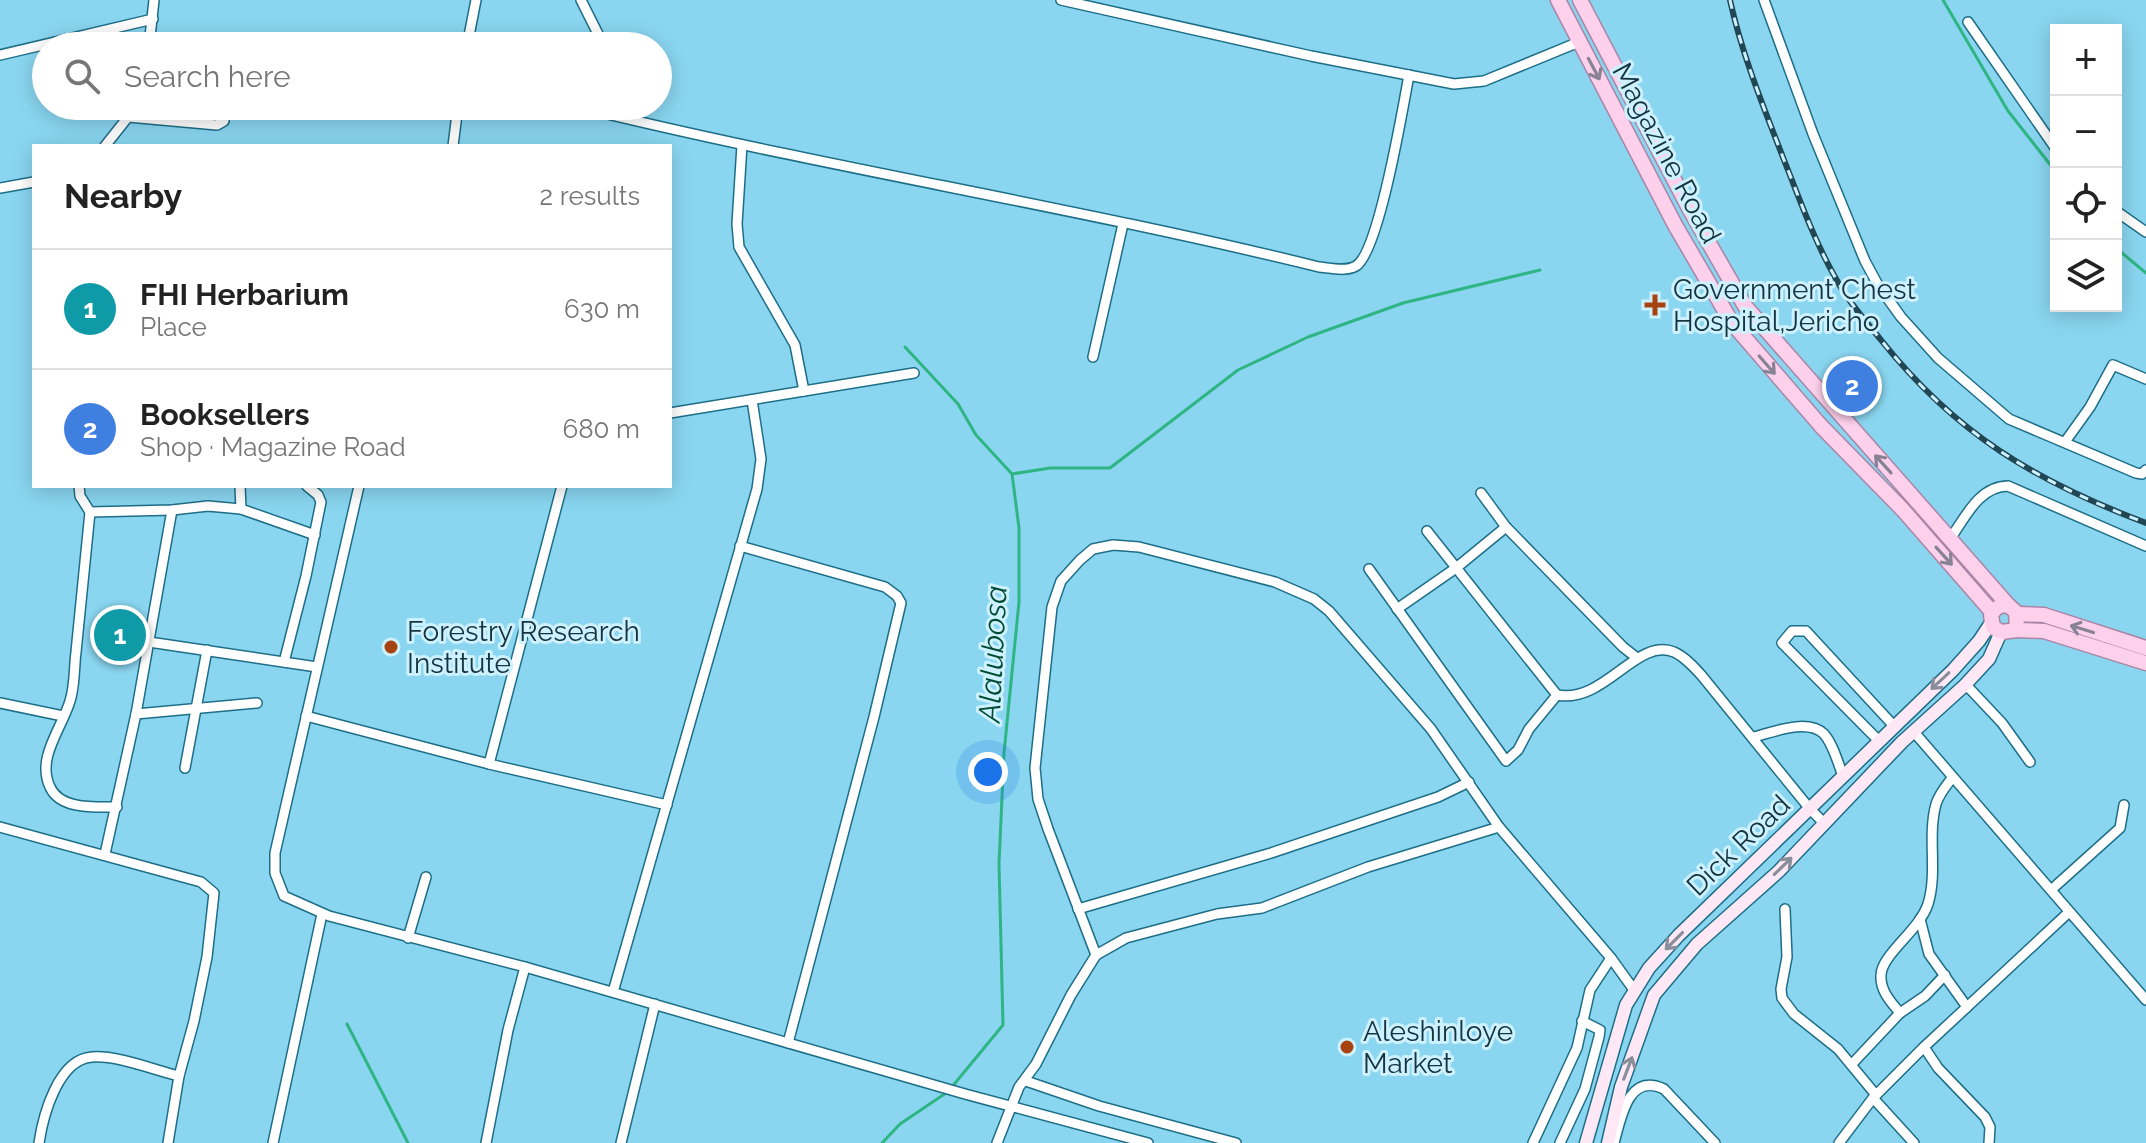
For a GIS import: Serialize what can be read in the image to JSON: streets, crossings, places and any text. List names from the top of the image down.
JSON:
{
  "streets": {
    "main road": ["Magazine Road", "Dick Road"]
  },
  "crossings": [
    ["Magazine Road", "Dick Road"]
  ],
  "water": ["Alalubosa"],
  "places": {
    "health": ["Government Chest Hospital,Jericho"],
    "other": ["Forestry Research Institute", "Aleshinloye Market"]
  },
  "page": {
    "map_buttons": ["+", "−"],
    "search": "Search here",
    "heading": ["Nearby", "2 results"],
    "list": [
      {
        "mark": "1",
        "name": "FHI Herbarium",
        "note": "Place",
        "value": "630 m"
      },
      {
        "mark": "2",
        "name": "Booksellers",
        "note": "Shop · Magazine Road",
        "value": "680 m"
      }
    ],
    "pins": ["2", "1"]
  }
}
